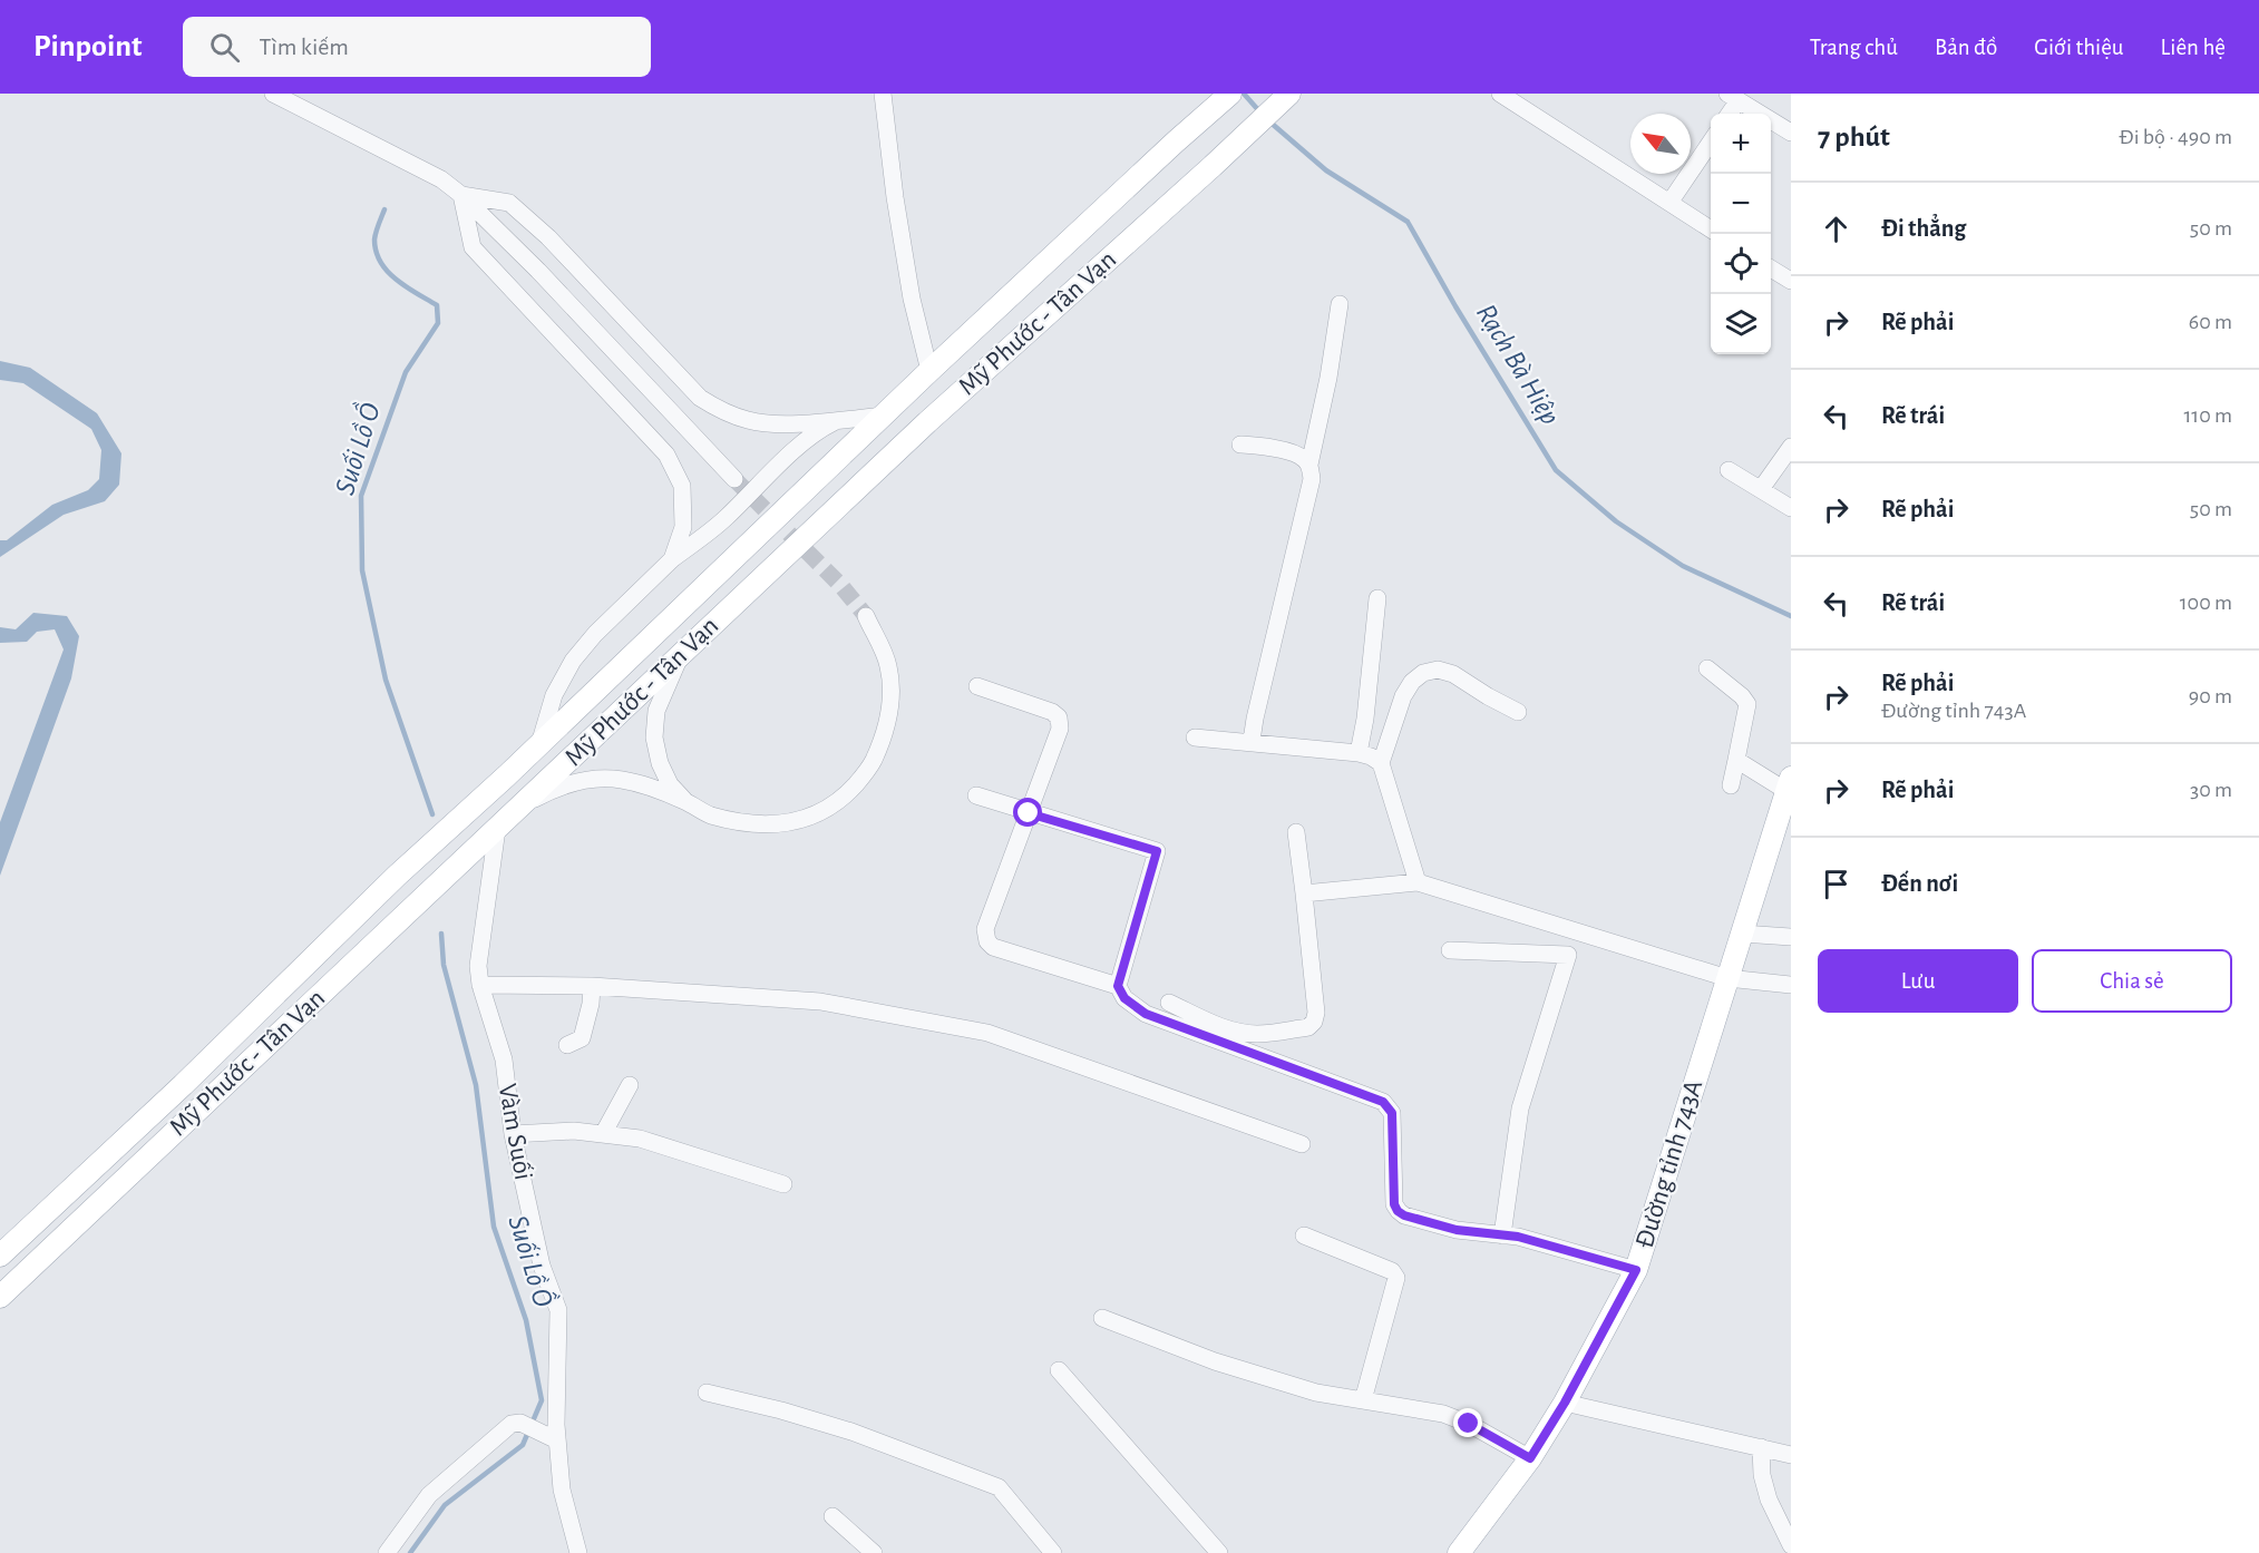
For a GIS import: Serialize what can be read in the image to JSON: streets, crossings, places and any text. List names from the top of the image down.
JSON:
{
  "streets": {
    "main road": ["Mỹ Phước - Tân Vạn", "Đường tỉnh 743A"],
    "street": ["Vàm Suối"]
  },
  "crossings": [
    ["Mỹ Phước - Tân Vạn", "Vàm Suối"]
  ],
  "water": ["Rạch Bà Hiệp", "Suối Lồ Ồ"],
  "north": "top left",
  "page": {
    "header": "Pinpoint",
    "search": "Tìm kiếm",
    "nav": [
      "Trang chủ",
      "Bản đồ",
      "Giới thiệu",
      "Liên hệ"
    ],
    "heading": ["7 phút", "Đi bộ · 490 m"],
    "map_buttons": ["+", "−"],
    "list": [
      ["Đi thẳng", "50 m"],
      ["Rẽ phải", "60 m"],
      ["Rẽ trái", "110 m"],
      ["Rẽ phải", "50 m"],
      ["Rẽ trái", "100 m"],
      ["Rẽ phải", "Đường tỉnh 743A", "90 m"],
      ["Rẽ phải", "30 m"],
      "Đến nơi"
    ],
    "buttons": ["Lưu", "Chia sẻ"]
  }
}
